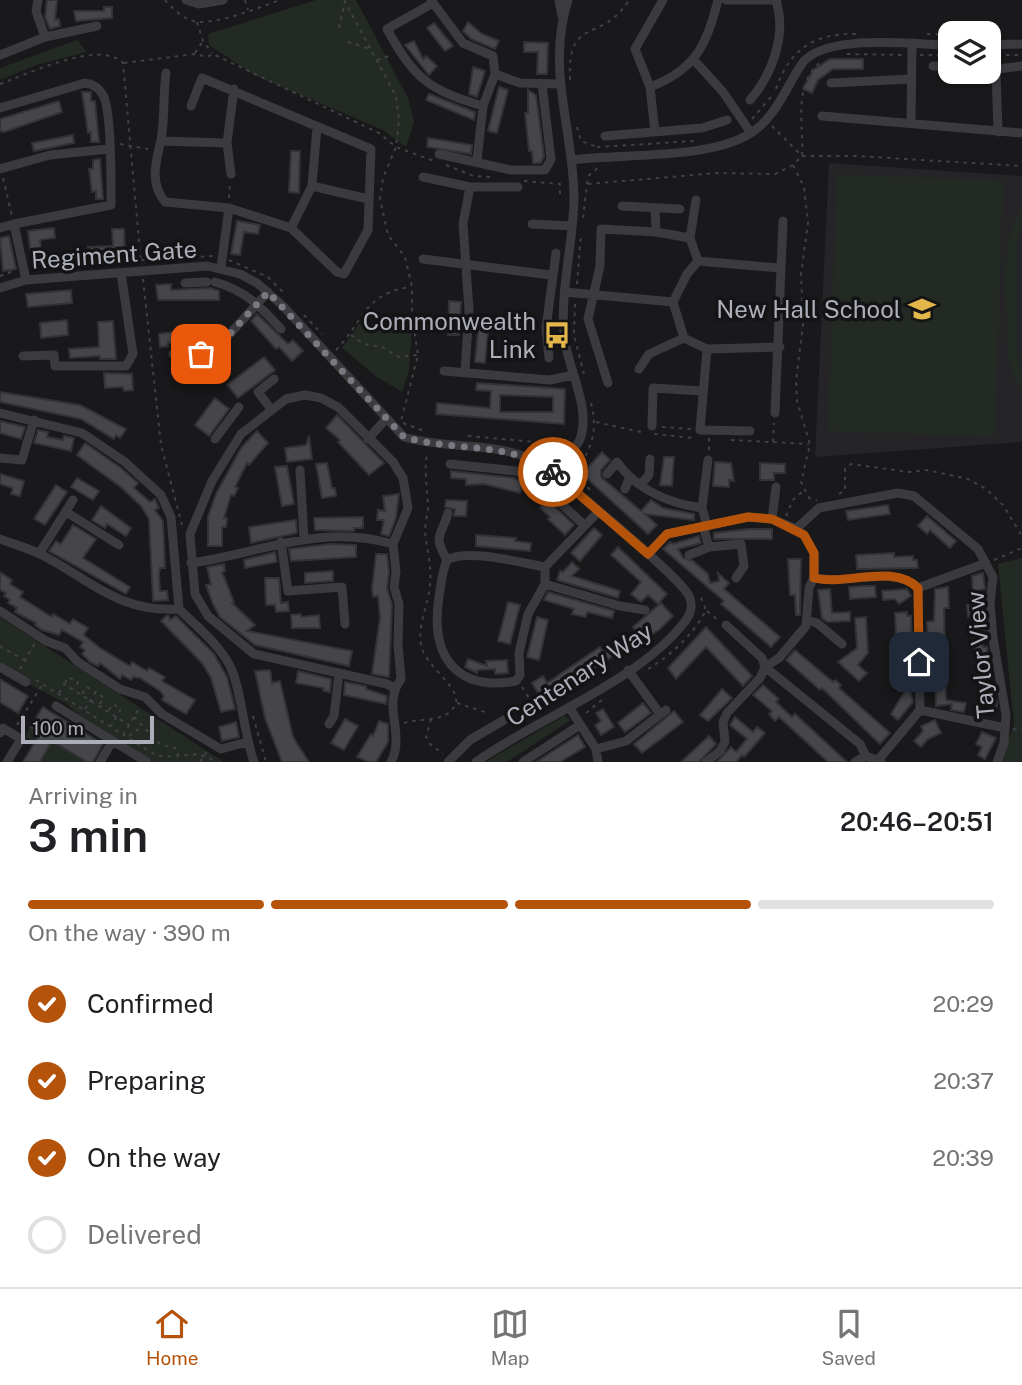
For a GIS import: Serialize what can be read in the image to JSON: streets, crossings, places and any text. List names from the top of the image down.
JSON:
{
  "streets": {
    "street": ["Regiment Gate", "Taylor View", "Centenary Way"]
  },
  "crossings": [
    ["Regiment Gate", "Centenary Way"]
  ],
  "places": {
    "school or university": ["New Hall School"],
    "bus stop": ["Commonwealth Link"]
  },
  "scale_bar": "100 m",
  "page": {
    "scale": "100 m",
    "heading": ["3 min", "Arriving in", "20:46–20:51"],
    "bar": "On the way · 390 m",
    "list": [
      ["Confirmed", "20:29"],
      ["Preparing", "20:37"],
      ["On the way", "20:39"],
      "Delivered"
    ],
    "tabs": ["Home", "Map", "Saved"]
  }
}
